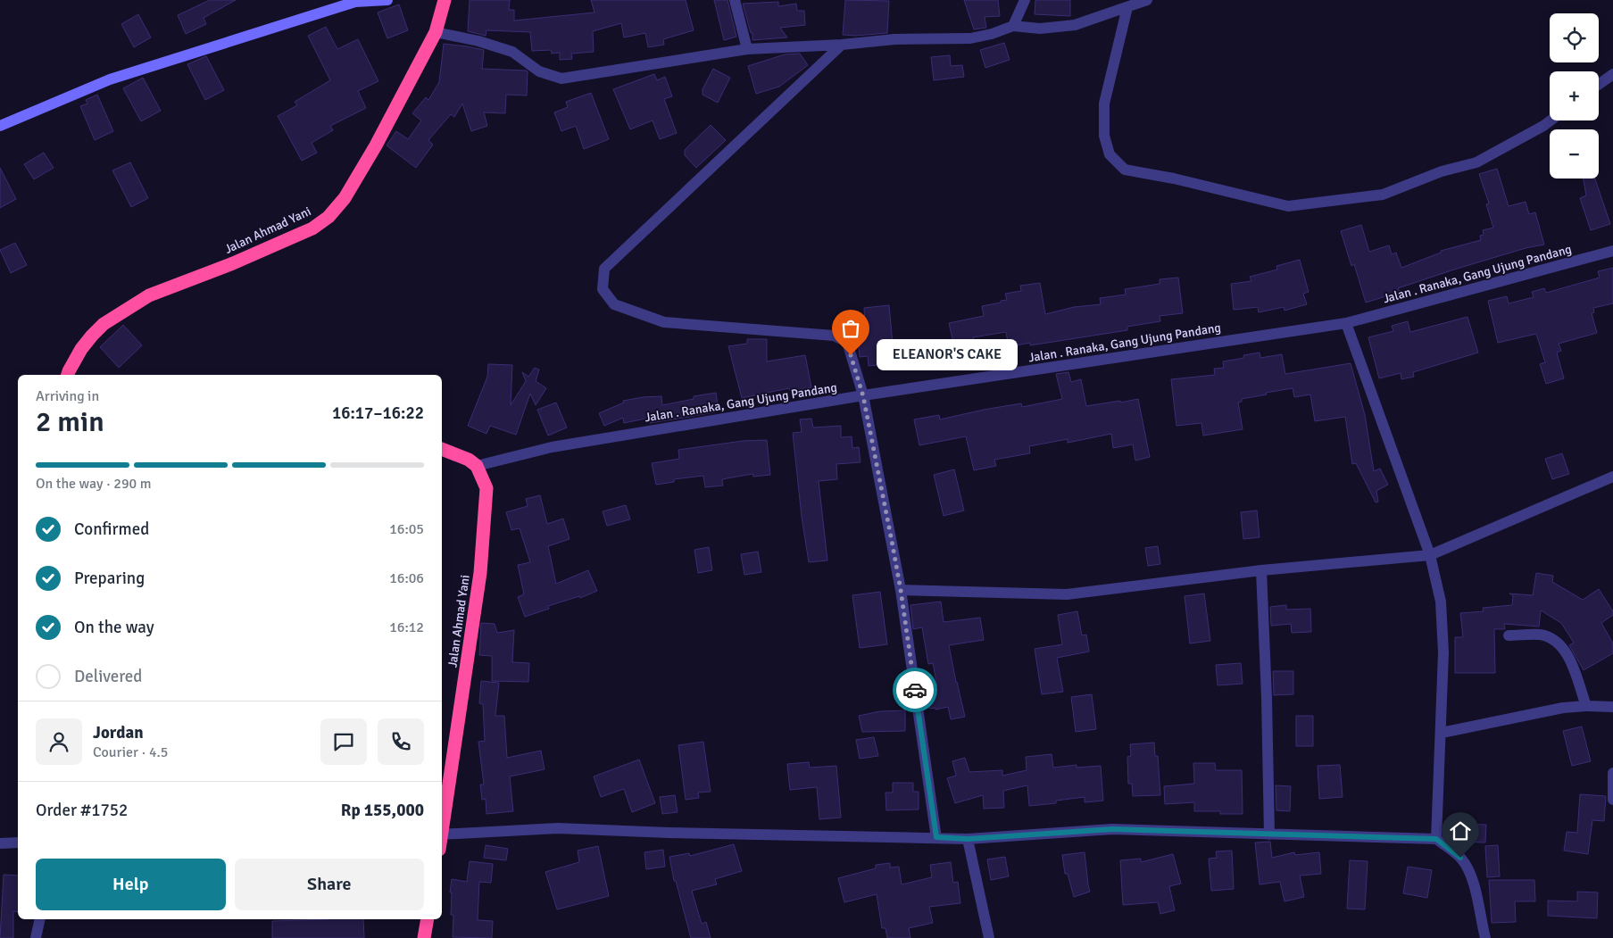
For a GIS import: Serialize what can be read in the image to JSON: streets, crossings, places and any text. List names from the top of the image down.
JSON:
{
  "streets": {
    "highway": ["Jalan Ahmad Yani"],
    "street": ["Jalan . Ranaka, Gang Ujung Pandang"]
  },
  "crossings": [
    ["Jalan Ahmad Yani", "Jalan . Ranaka, Gang Ujung Pandang"]
  ],
  "places": ["ELEANOR'S CAKE"],
  "page": {
    "map_buttons": ["+", "−"],
    "bubble": "ELEANOR'S CAKE",
    "heading": ["2 min", "Arriving in", "16:17–16:22"],
    "panel": [
      "Jordan",
      "Courier · 4.5",
      "Order #1752",
      "Rp 155,000"
    ],
    "bar": "On the way · 290 m",
    "list": [
      ["Confirmed", "16:05"],
      ["Preparing", "16:06"],
      ["On the way", "16:12"],
      "Delivered"
    ],
    "buttons": ["Help", "Share"]
  }
}
